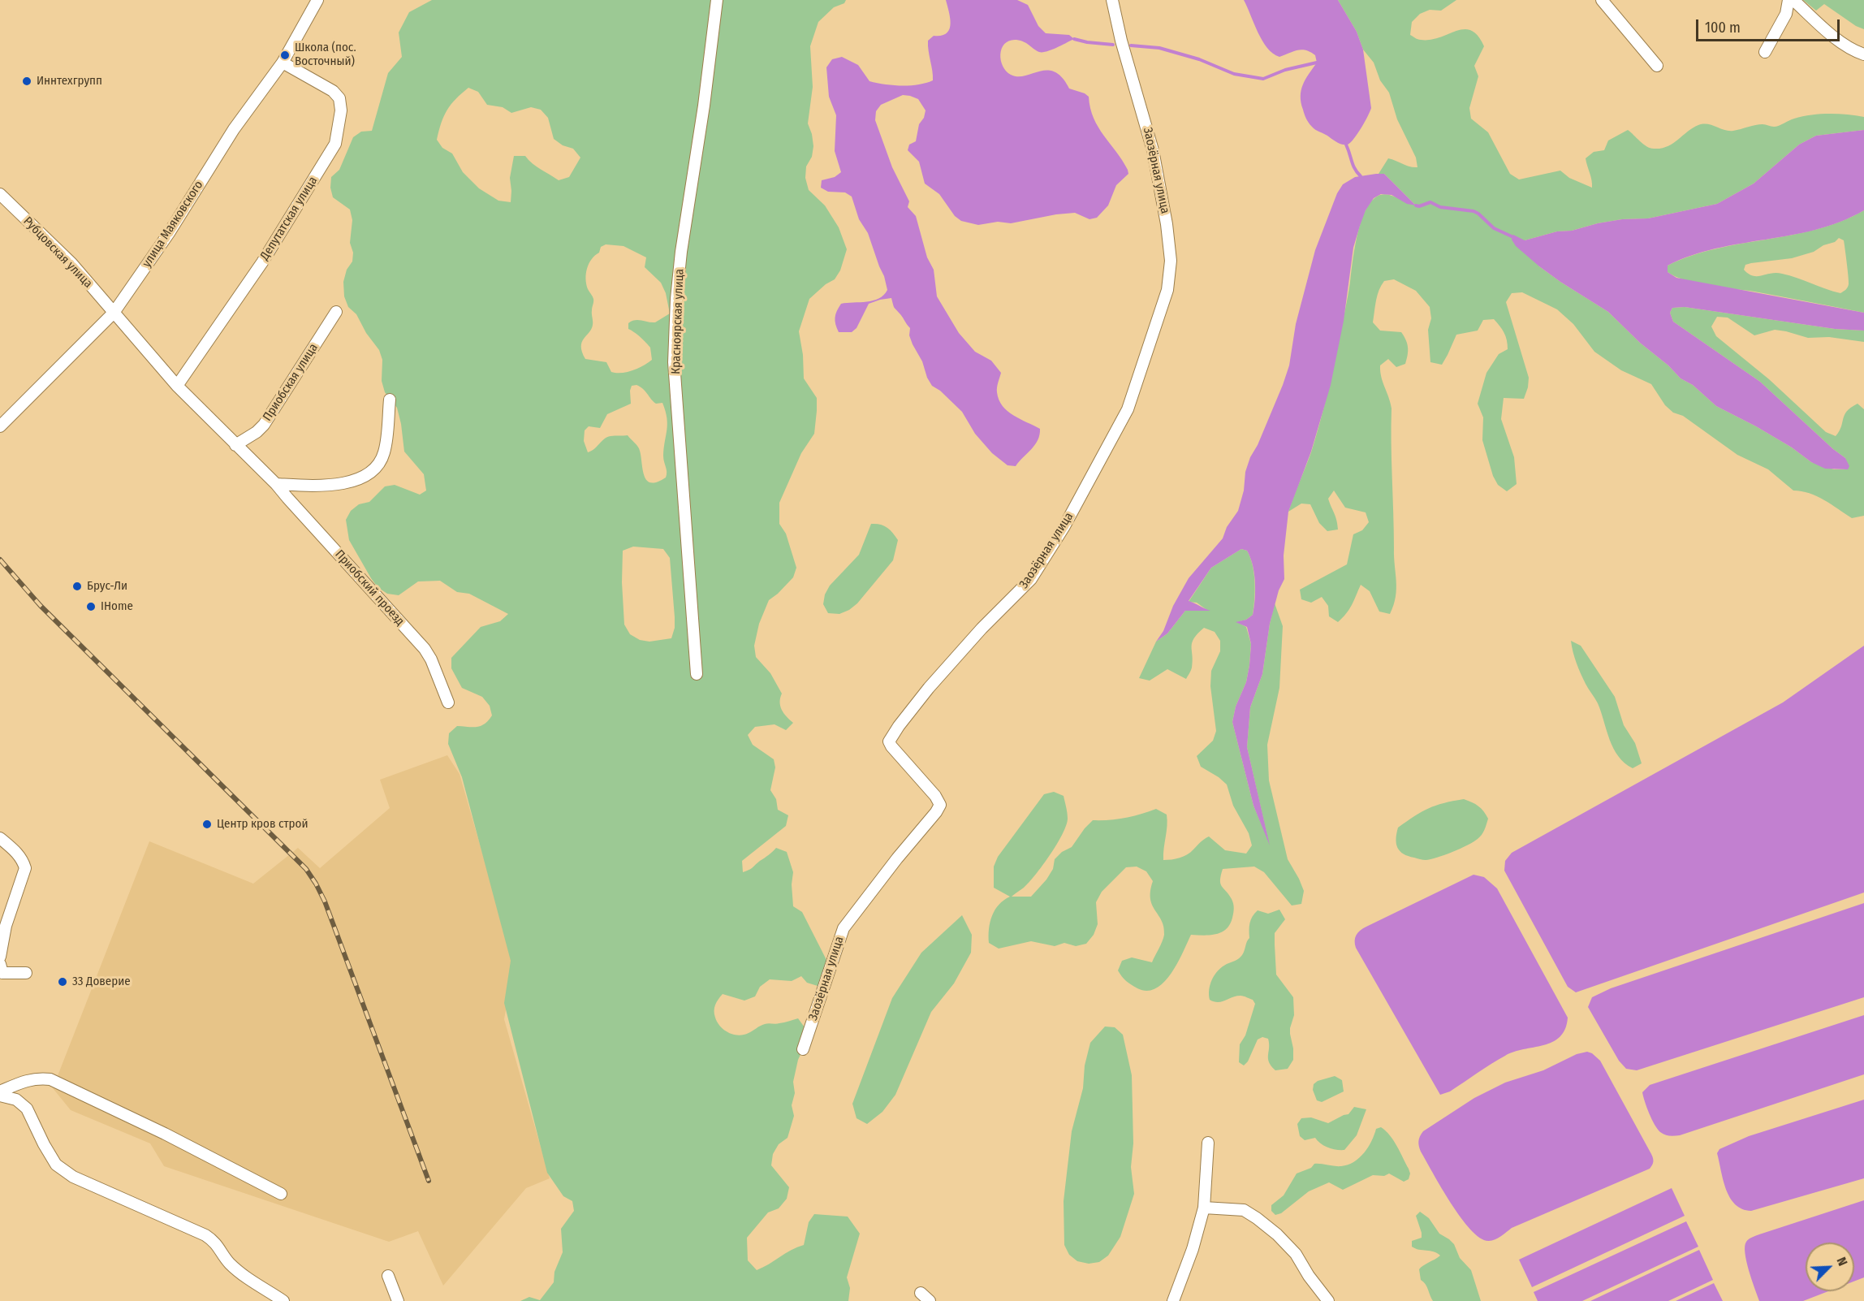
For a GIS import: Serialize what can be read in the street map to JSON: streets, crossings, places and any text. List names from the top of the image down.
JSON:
{
  "streets": {
    "street": [
      "Заозёрная улица",
      "Депутатская улица",
      "улица Маяковского",
      "Рубцовская улица",
      "Красноярская улица",
      "Приобская улица",
      "Приобский проезд"
    ]
  },
  "crossings": [
    ["Депутатская улица", "улица Маяковского"],
    ["Депутатская улица", "Приобский проезд"],
    ["улица Маяковского", "Рубцовская улица"],
    ["улица Маяковского", "Приобский проезд"],
    ["Рубцовская улица", "Приобский проезд"],
    ["Приобская улица", "Приобский проезд"]
  ],
  "places": [
    "Школа (пос. Восточный)",
    "Иннтехгрупп",
    "Брус-Ли",
    "IHome",
    "Центр кров строй",
    "33 Доверие"
  ],
  "scale_bar": "100 m",
  "north": "top right"
}
